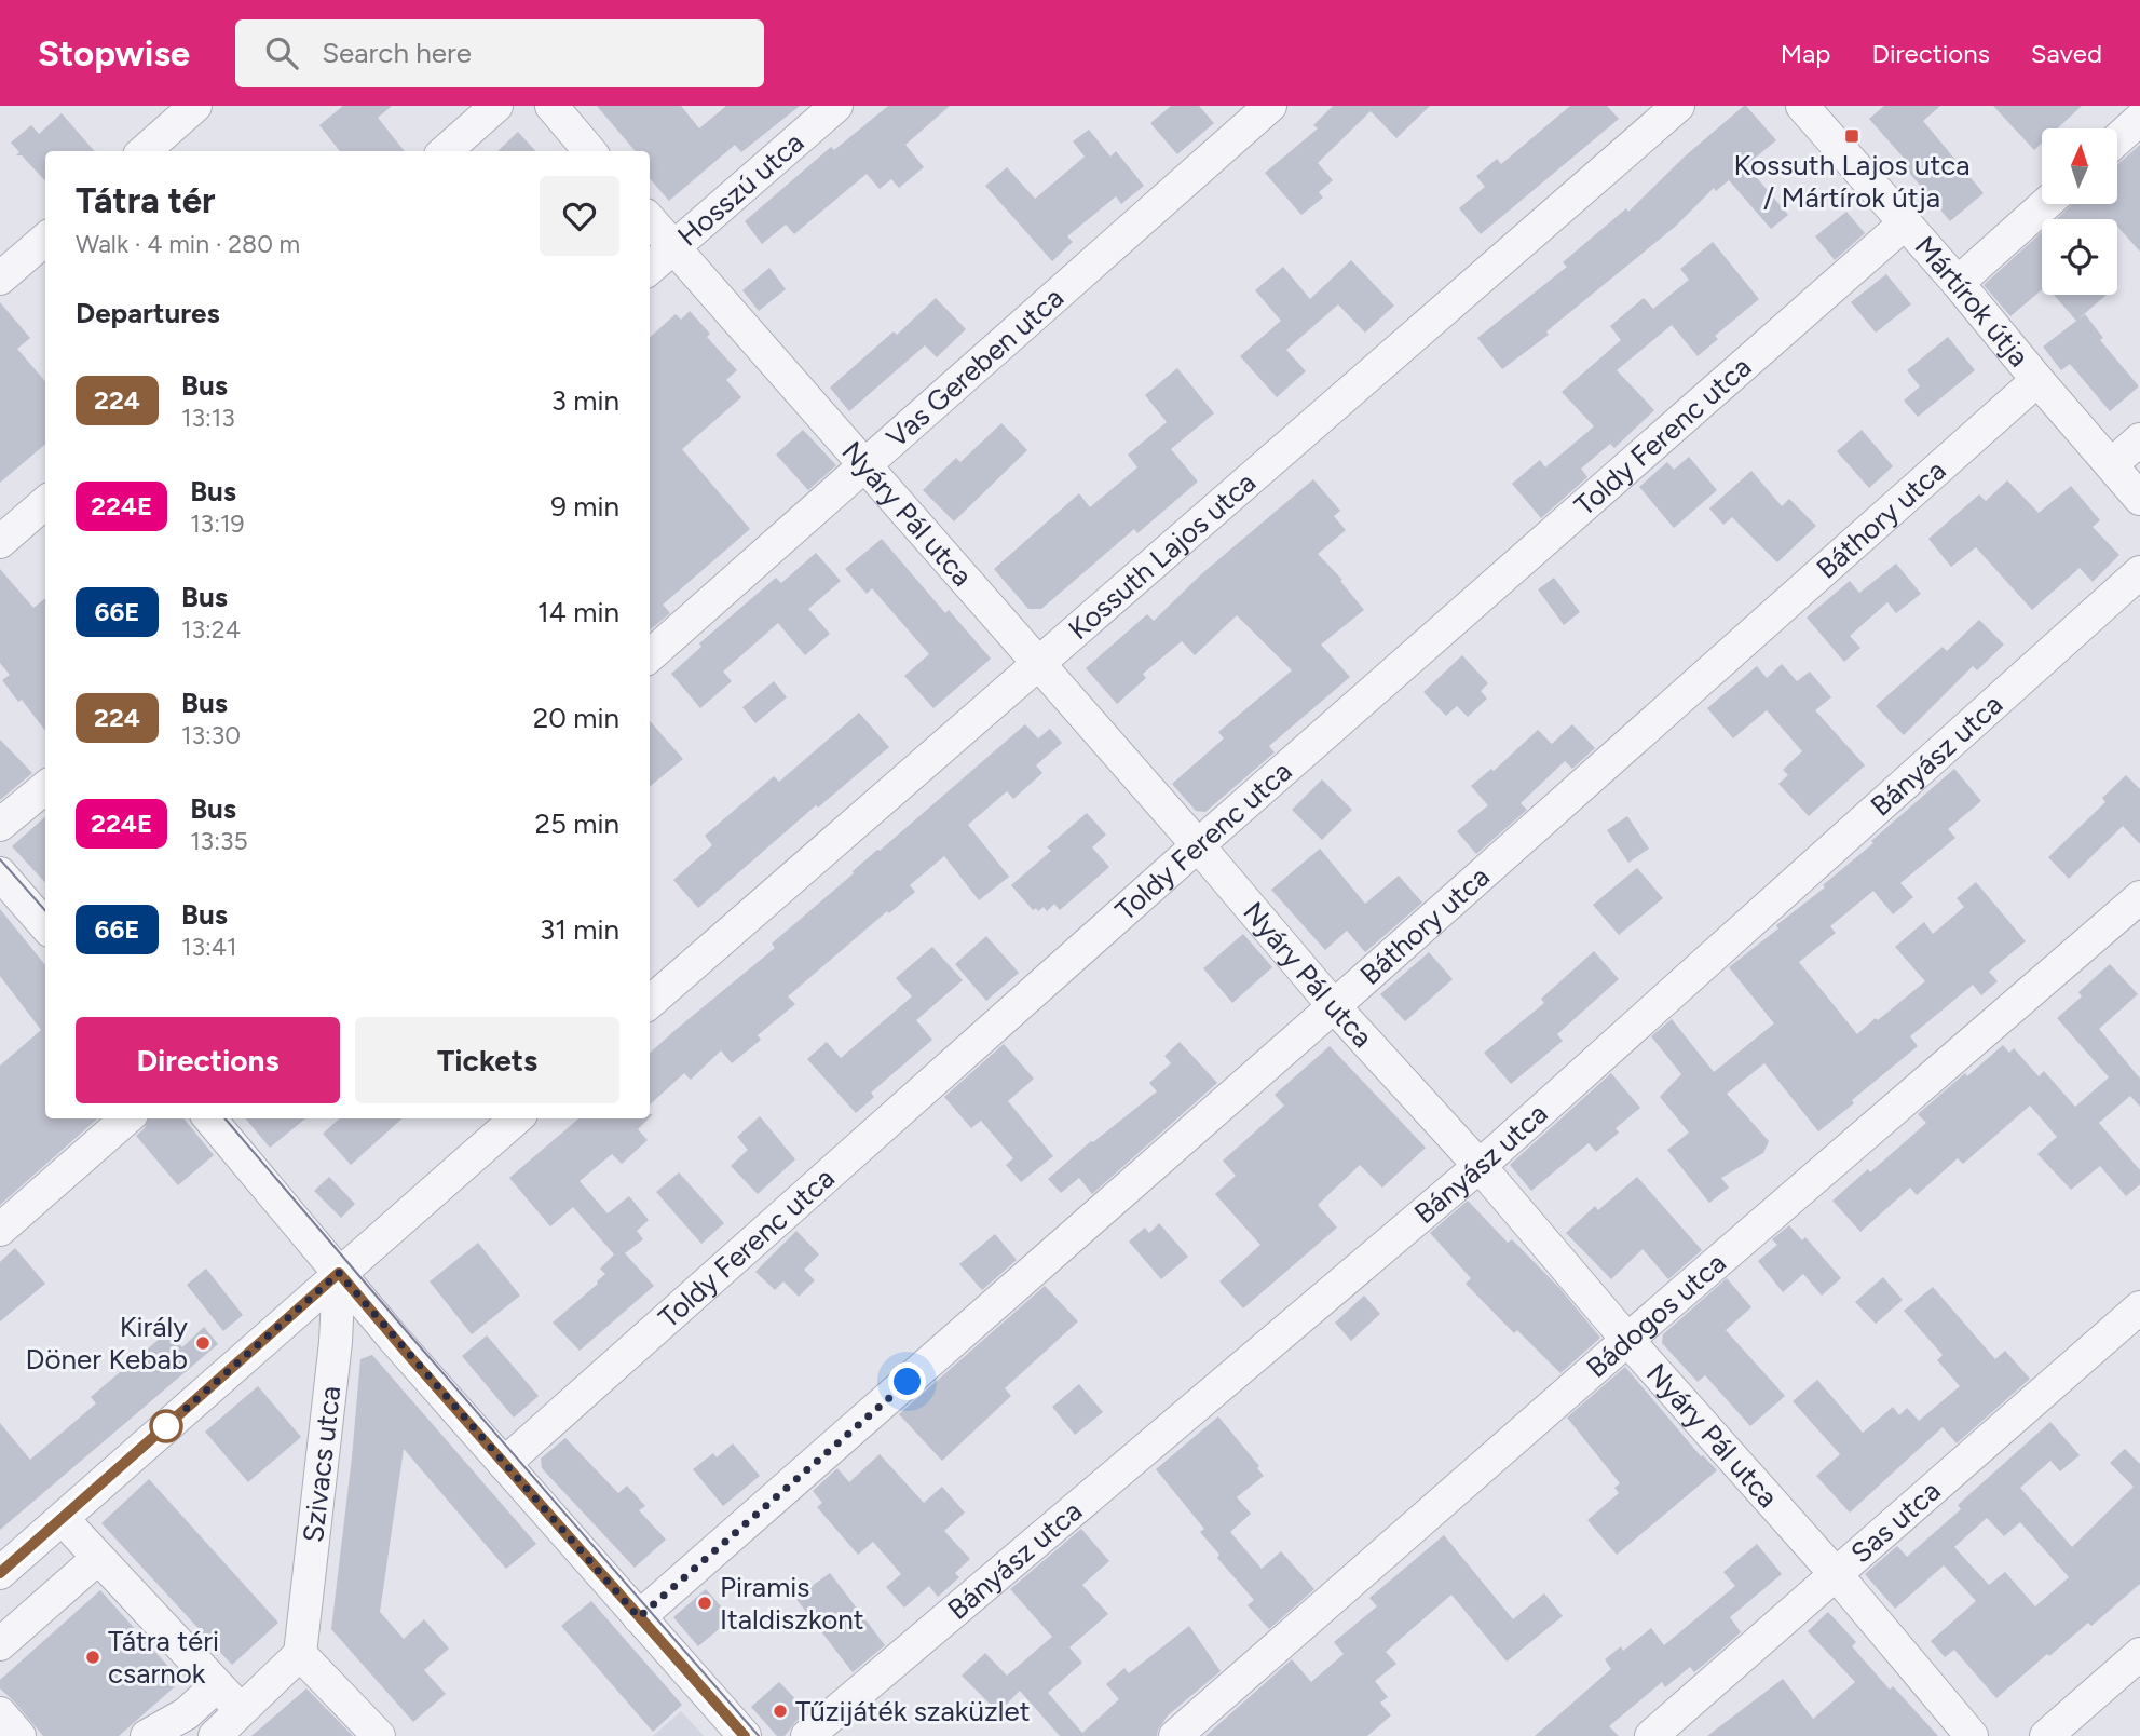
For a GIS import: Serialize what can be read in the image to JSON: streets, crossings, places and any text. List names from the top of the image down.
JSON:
{
  "streets": {
    "street": [
      "Hosszú utca",
      "Mártírok útja",
      "Vas Gereben utca",
      "Toldy Ferenc utca",
      "Nyáry Pál utca",
      "Báthory utca",
      "Kossuth Lajos utca",
      "Bányász utca",
      "Bádogos utca",
      "Szivacs utca",
      "Sas utca"
    ]
  },
  "crossings": [
    ["Hosszú utca", "Nyáry Pál utca"],
    ["Mártírok útja", "Toldy Ferenc utca"],
    ["Mártírok útja", "Báthory utca"],
    ["Vas Gereben utca", "Nyáry Pál utca"],
    ["Toldy Ferenc utca", "Nyáry Pál utca"],
    ["Nyáry Pál utca", "Báthory utca"],
    ["Nyáry Pál utca", "Kossuth Lajos utca"],
    ["Nyáry Pál utca", "Bányász utca"],
    ["Nyáry Pál utca", "Bádogos utca"],
    ["Nyáry Pál utca", "Sas utca"]
  ],
  "places": {
    "transit": ["Kossuth Lajos utca / Mártírok útja"],
    "other": [
      "Király Döner Kebab",
      "Piramis Italdiszkont",
      "Tátra téri csarnok",
      "Tűzijáték szaküzlet"
    ]
  },
  "lines": ["bus line 224"],
  "north": "top",
  "page": {
    "header": "Stopwise",
    "search": "Search here",
    "nav": ["Map", "Directions", "Saved"],
    "heading": [
      ["Tátra tér", "Walk · 4 min · 280 m"],
      "Departures"
    ],
    "list": [
      {
        "mark": "224",
        "name": "Bus",
        "note": "13:13",
        "value": "3 min"
      },
      {
        "mark": "224E",
        "name": "Bus",
        "note": "13:19",
        "value": "9 min"
      },
      {
        "mark": "66E",
        "name": "Bus",
        "note": "13:24",
        "value": "14 min"
      },
      {
        "mark": "224",
        "name": "Bus",
        "note": "13:30",
        "value": "20 min"
      },
      {
        "mark": "224E",
        "name": "Bus",
        "note": "13:35",
        "value": "25 min"
      },
      {
        "mark": "66E",
        "name": "Bus",
        "note": "13:41",
        "value": "31 min"
      }
    ],
    "buttons": ["Directions", "Tickets"]
  }
}
